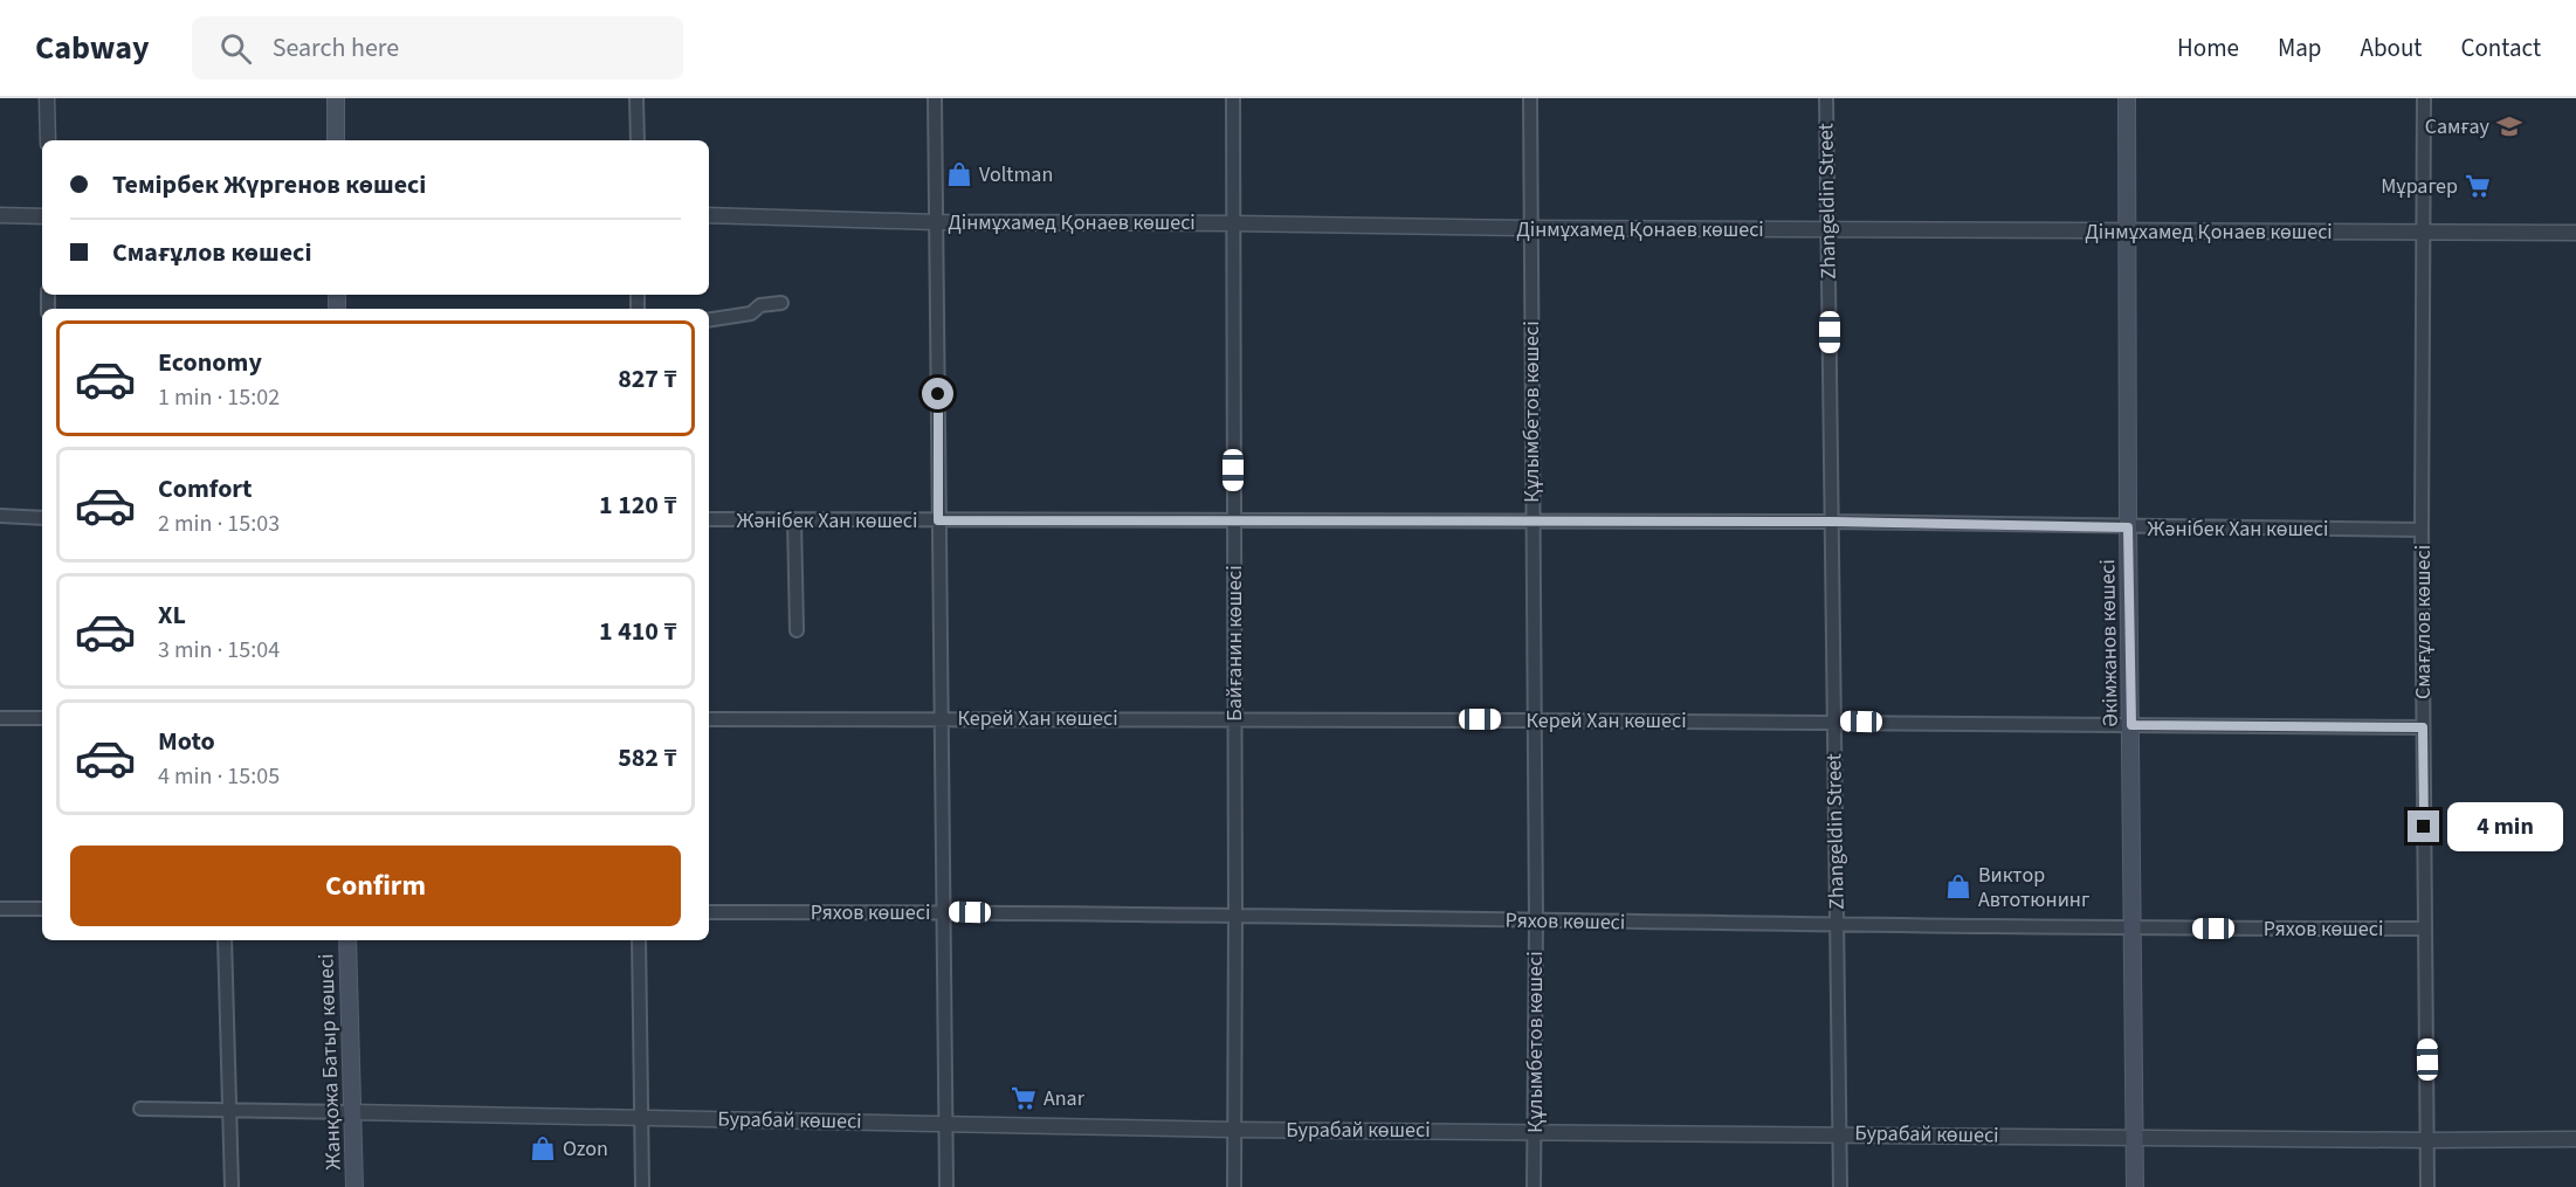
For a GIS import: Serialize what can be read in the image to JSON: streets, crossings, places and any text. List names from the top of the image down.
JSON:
{
  "streets": {
    "main road": ["Әкімжанов көшесі", "Жанқожа Батыр көшесі"],
    "street": [
      "Zhangeldin Street",
      "Дінмұхамед Қонаев көшесі",
      "Құлымбетов көшесі",
      "Жәнібек Хан көшесі",
      "Смағұлов көшесі",
      "Байғанин көшесі",
      "Керей Хан көшесі",
      "Ряхов көшесі",
      "Бурабай көшесі"
    ]
  },
  "crossings": [
    ["Zhangeldin Street", "Дінмұхамед Қонаев көшесі"],
    ["Zhangeldin Street", "Жәнібек Хан көшесі"],
    ["Zhangeldin Street", "Керей Хан көшесі"],
    ["Zhangeldin Street", "Ряхов көшесі"],
    ["Zhangeldin Street", "Бурабай көшесі"],
    ["Дінмұхамед Қонаев көшесі", "Құлымбетов көшесі"],
    ["Дінмұхамед Қонаев көшесі", "Смағұлов көшесі"],
    ["Дінмұхамед Қонаев көшесі", "Байғанин көшесі"],
    ["Дінмұхамед Қонаев көшесі", "Әкімжанов көшесі"],
    ["Құлымбетов көшесі", "Жәнібек Хан көшесі"],
    ["Құлымбетов көшесі", "Керей Хан көшесі"],
    ["Құлымбетов көшесі", "Ряхов көшесі"],
    ["Құлымбетов көшесі", "Бурабай көшесі"],
    ["Жәнібек Хан көшесі", "Смағұлов көшесі"],
    ["Жәнібек Хан көшесі", "Байғанин көшесі"],
    ["Жәнібек Хан көшесі", "Әкімжанов көшесі"],
    ["Смағұлов көшесі", "Керей Хан көшесі"],
    ["Смағұлов көшесі", "Ряхов көшесі"],
    ["Смағұлов көшесі", "Бурабай көшесі"],
    ["Байғанин көшесі", "Керей Хан көшесі"],
    ["Байғанин көшесі", "Ряхов көшесі"],
    ["Байғанин көшесі", "Бурабай көшесі"],
    ["Әкімжанов көшесі", "Керей Хан көшесі"],
    ["Әкімжанов көшесі", "Ряхов көшесі"],
    ["Әкімжанов көшесі", "Бурабай көшесі"],
    ["Жанқожа Батыр көшесі", "Бурабай көшесі"]
  ],
  "places": {
    "school or university": ["Самғау"],
    "shop": ["Voltman", "Виктор Автотюнинг", "Ozon"],
    "supermarket": ["Мұрагер", "Anar"]
  },
  "page": {
    "header": "Cabway",
    "search": "Search here",
    "nav": [
      "Home",
      "Map",
      "About",
      "Contact"
    ],
    "banner": ["Темірбек Жүргенов көшесі", "Смағұлов көшесі"],
    "list": [
      {
        "name": "Economy",
        "note": "1 min · 15:02",
        "value": "827 ₸"
      },
      {
        "name": "Comfort",
        "note": "2 min · 15:03",
        "value": "1 120 ₸"
      },
      {
        "name": "XL",
        "note": "3 min · 15:04",
        "value": "1 410 ₸"
      },
      {
        "name": "Moto",
        "note": "4 min · 15:05",
        "value": "582 ₸"
      }
    ],
    "bubble": "4 min",
    "buttons": "Confirm"
  }
}
